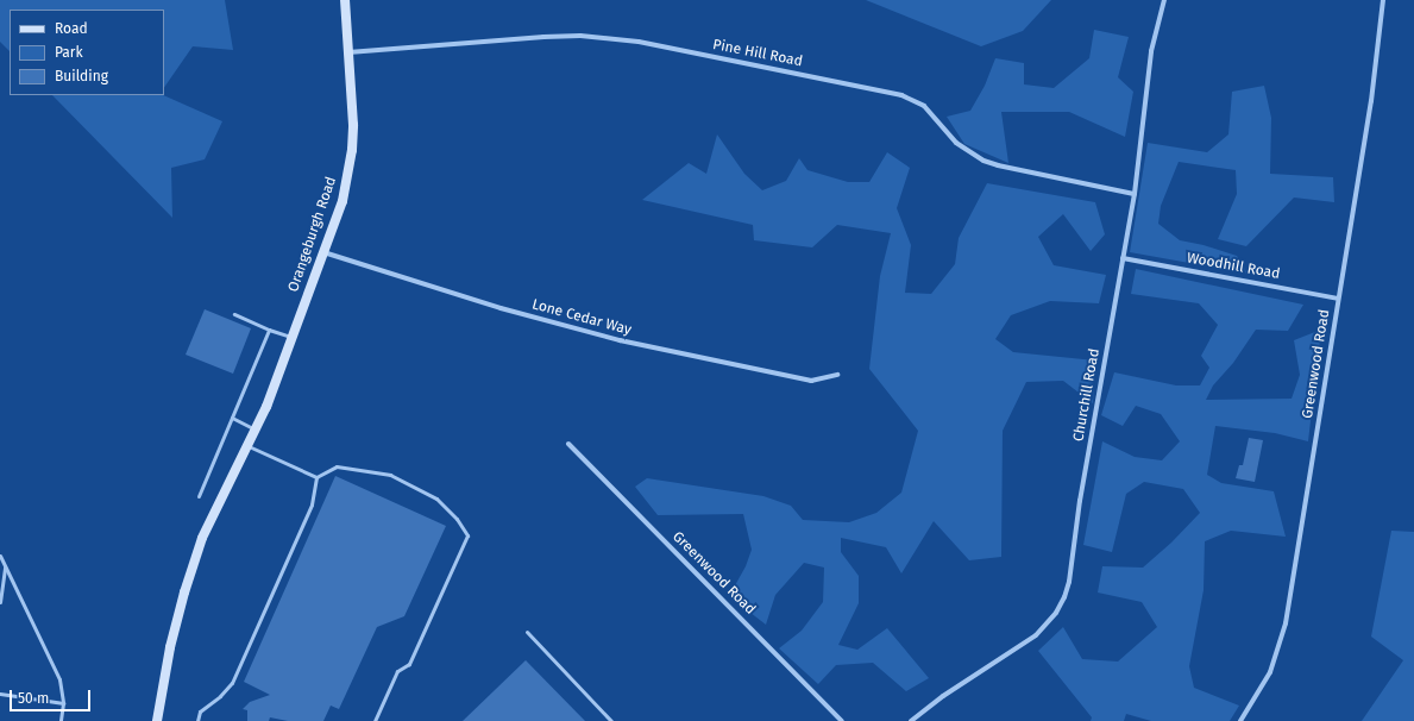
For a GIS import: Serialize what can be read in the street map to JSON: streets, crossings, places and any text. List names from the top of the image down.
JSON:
{
  "streets": {
    "street": [
      "Pine Hill Road",
      "Orangeburgh Road",
      "Woodhill Road",
      "Lone Cedar Way",
      "Greenwood Road",
      "Churchill Road"
    ]
  },
  "crossings": [
    ["Pine Hill Road", "Orangeburgh Road"],
    ["Pine Hill Road", "Churchill Road"],
    ["Orangeburgh Road", "Lone Cedar Way"],
    ["Woodhill Road", "Greenwood Road"],
    ["Woodhill Road", "Churchill Road"]
  ],
  "legend": ["Road", "Park", "Building"],
  "scale_bar": "50 m"
}
